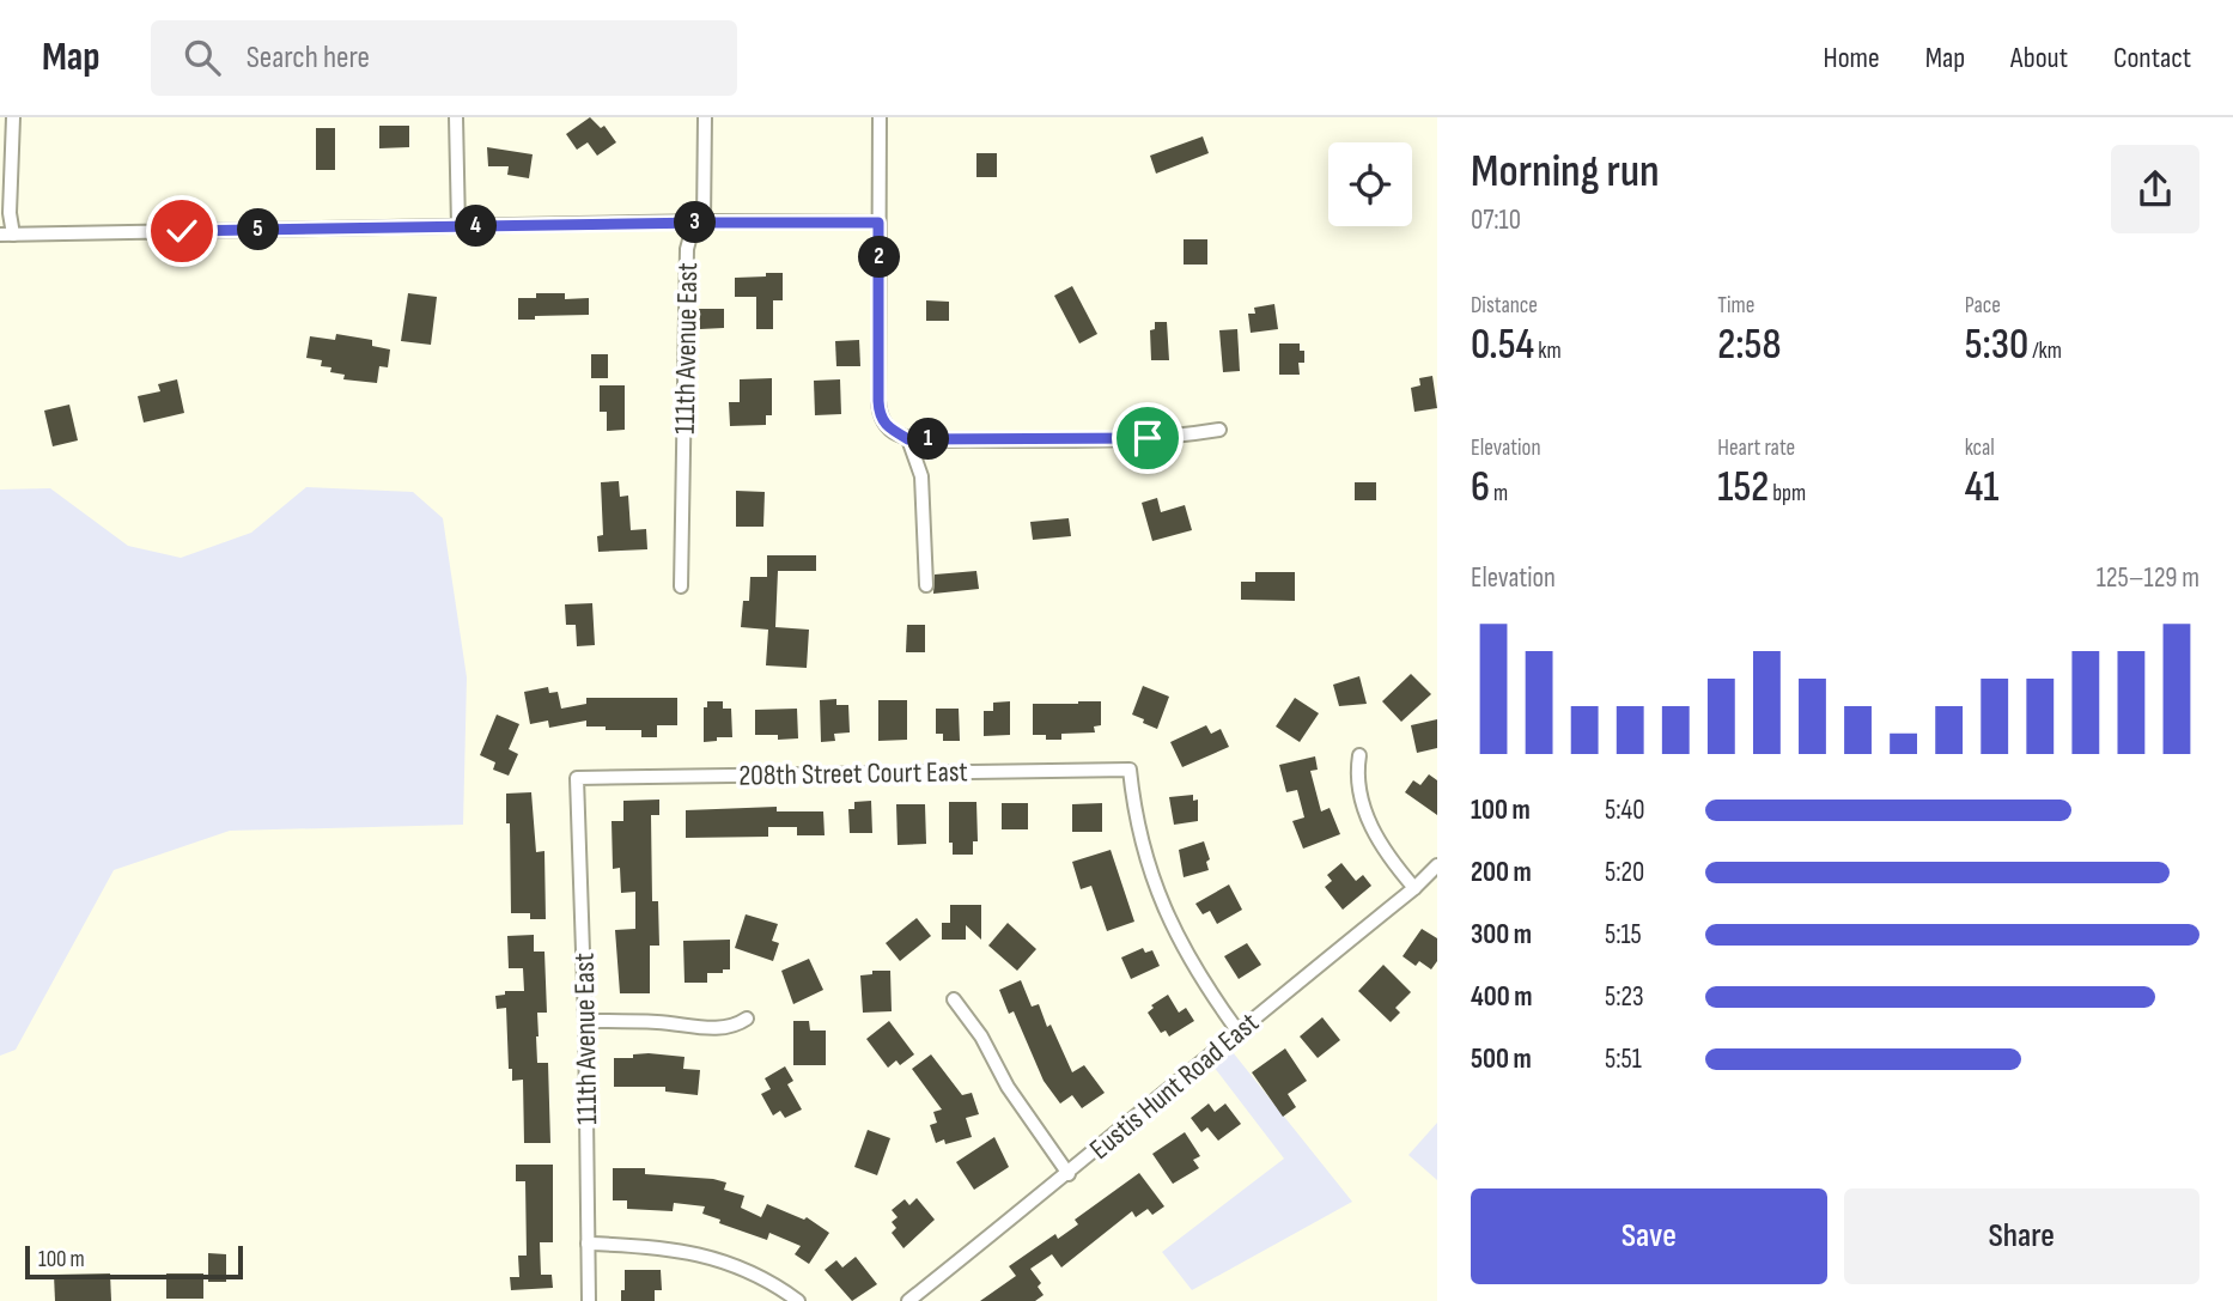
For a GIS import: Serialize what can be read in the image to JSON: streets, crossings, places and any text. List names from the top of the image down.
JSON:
{
  "streets": {
    "street": ["111th Avenue East", "208th Street Court East", "Eustis Hunt Road East"]
  },
  "crossings": [
    ["111th Avenue East", "208th Street Court East"],
    ["208th Street Court East", "Eustis Hunt Road East"]
  ],
  "scale_bar": "100 m",
  "page": {
    "header": "Map",
    "search": "Search here",
    "nav": [
      "Home",
      "Map",
      "About",
      "Contact"
    ],
    "heading": ["Morning run", "07:10"],
    "pins": [
      "3",
      "4",
      "5",
      "2",
      "1"
    ],
    "stats": [
      ["Distance", "0.54 km"],
      ["Time", "2:58"],
      ["Pace", "5:30 /km"],
      ["Elevation", "6 m"],
      ["Heart rate", "152 bpm"],
      ["kcal", "41"]
    ],
    "chart": ["Elevation", "125–129 m"],
    "list": [
      {
        "name": "100 m",
        "note": "5:40"
      },
      {
        "name": "200 m",
        "note": "5:20"
      },
      {
        "name": "300 m",
        "note": "5:15"
      },
      {
        "name": "400 m",
        "note": "5:23"
      },
      {
        "name": "500 m",
        "note": "5:51"
      }
    ],
    "buttons": ["Save", "Share"],
    "scale": "100 m"
  }
}
